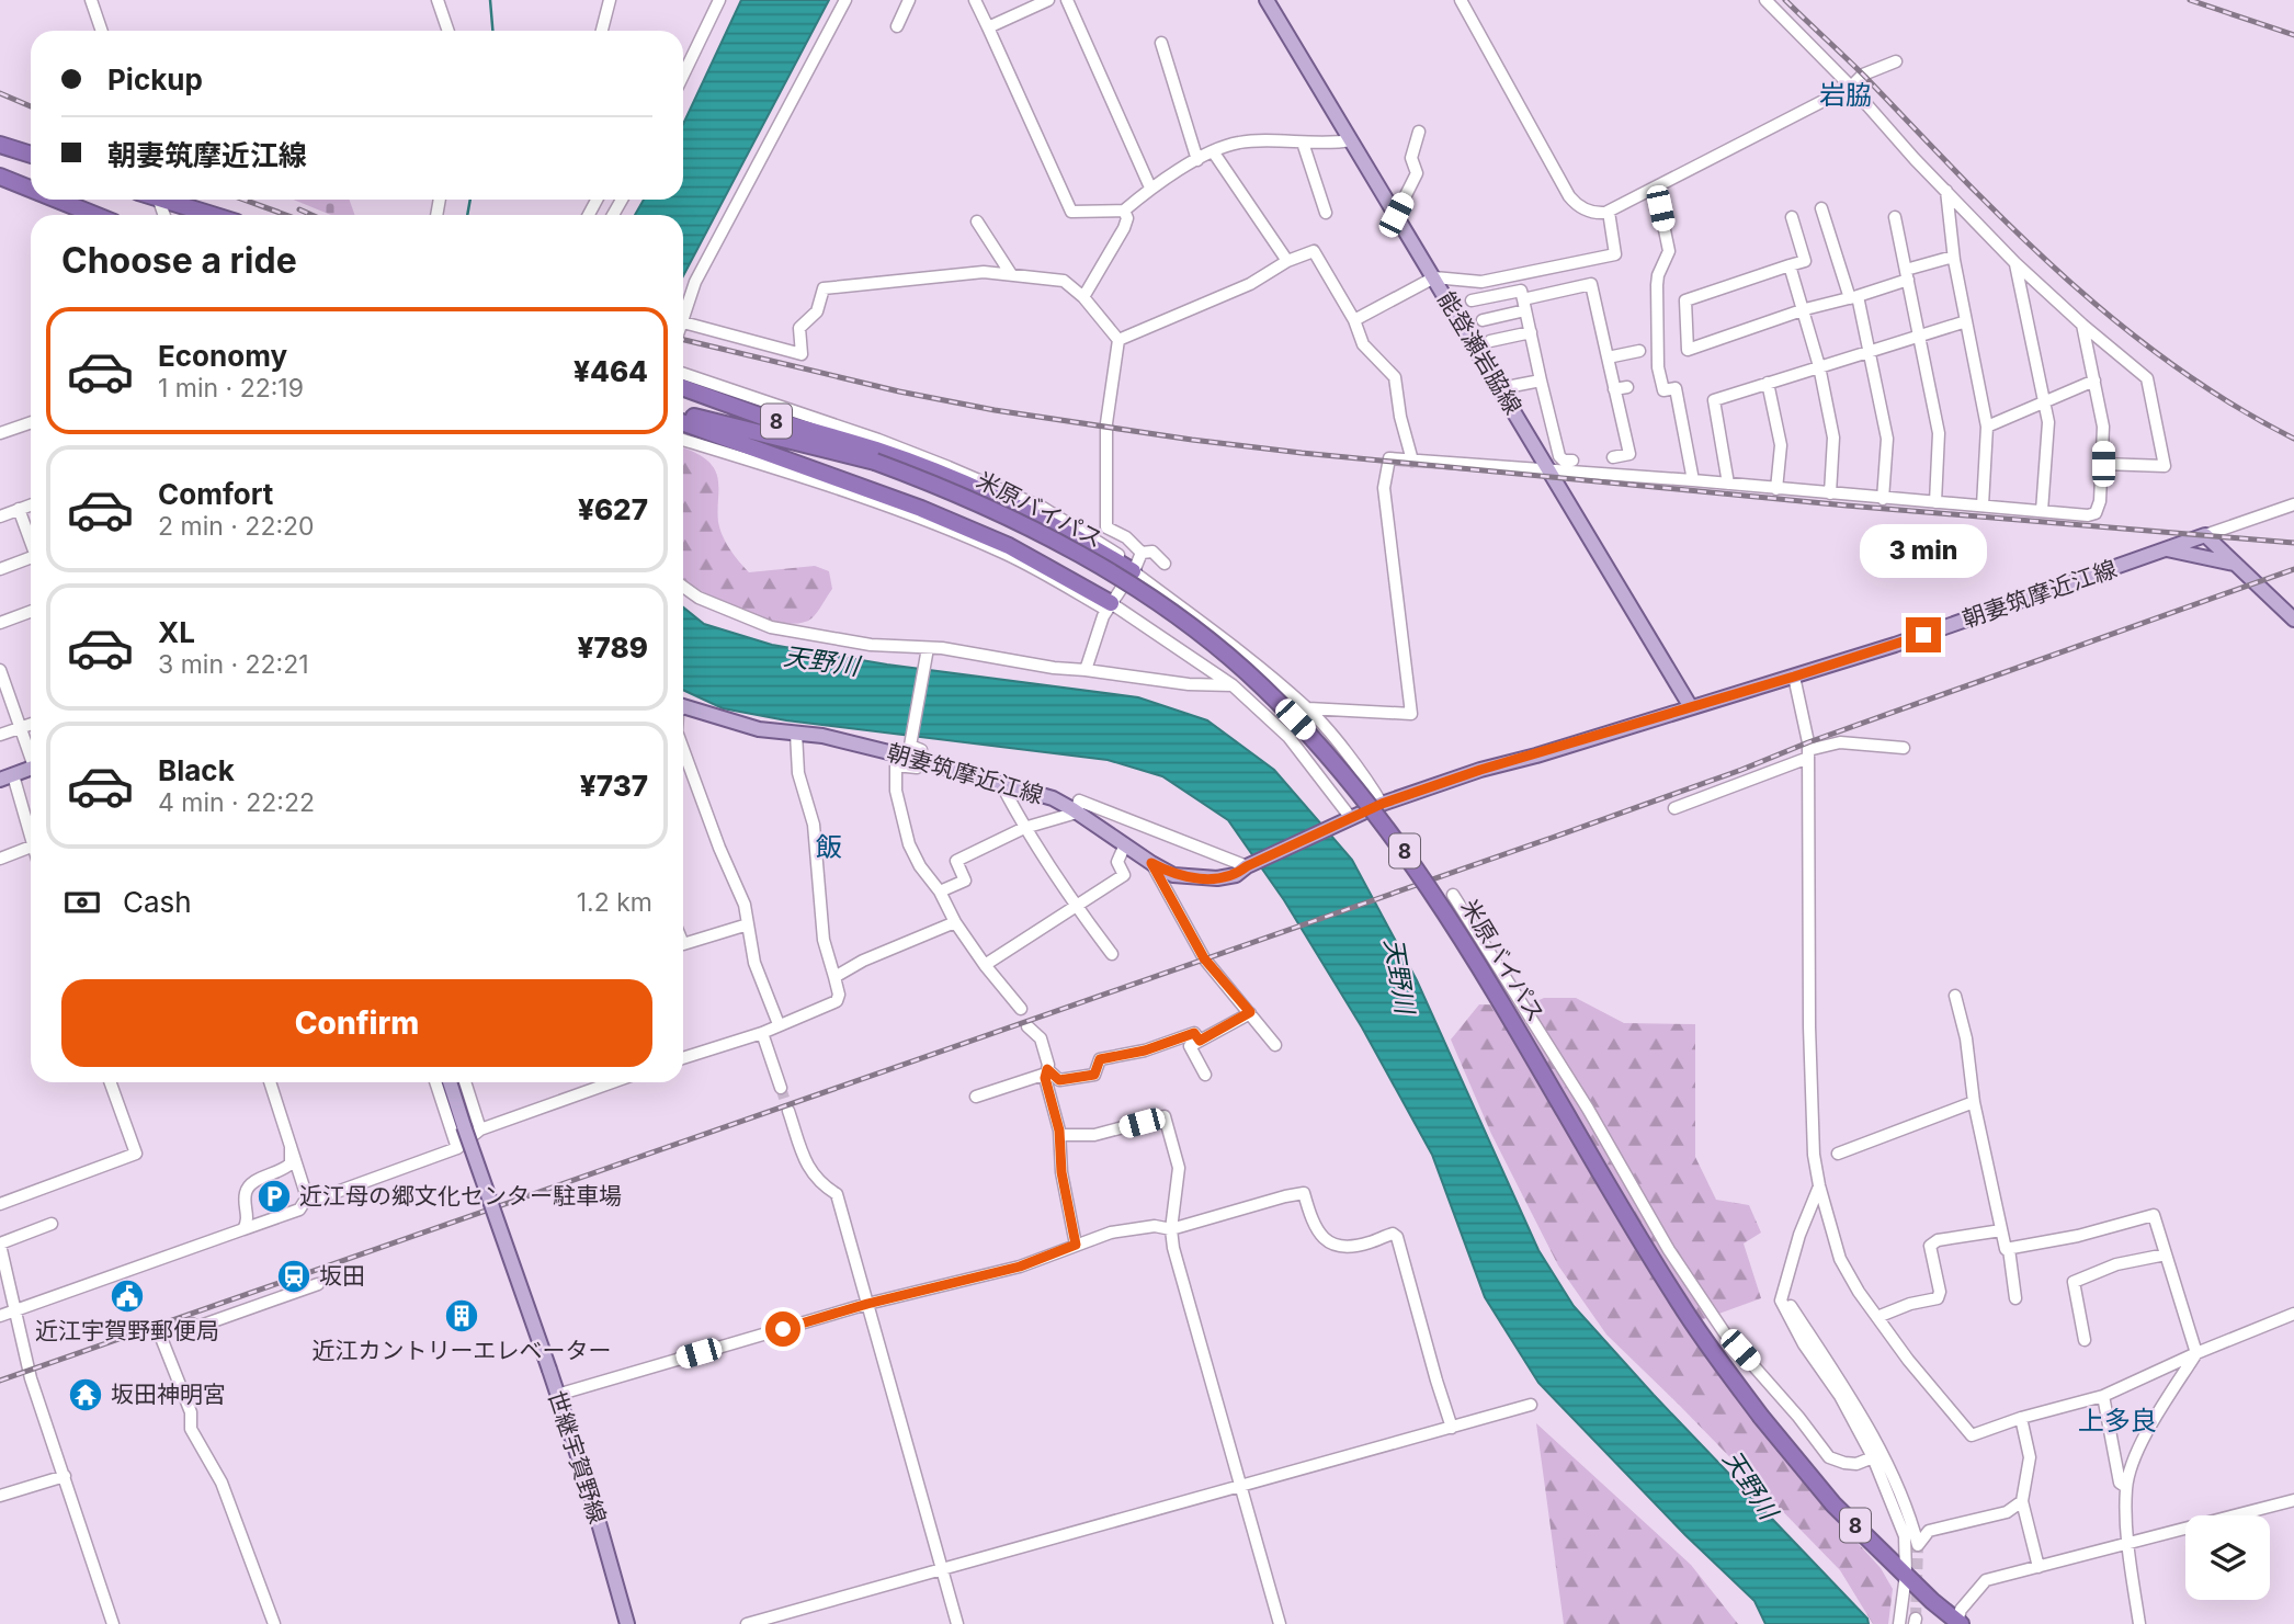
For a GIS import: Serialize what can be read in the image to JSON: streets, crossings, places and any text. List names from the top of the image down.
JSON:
{
  "streets": {
    "highway": ["8", "米原バイパス"],
    "main road": ["能登瀬岩脇線", "朝妻筑摩近江線", "世継宇賀野線"]
  },
  "crossings": [
    ["能登瀬岩脇線", "朝妻筑摩近江線"]
  ],
  "districts": ["岩脇", "飯", "上多良"],
  "water": ["天野川"],
  "places": {
    "parking": ["近江母の郷文化センター駐車場"],
    "station": ["坂田"],
    "public building": ["近江宇賀野郵便局"],
    "building": ["近江カントリーエレベーター"],
    "temple": ["坂田神明宮"]
  },
  "page": {
    "banner": ["Pickup", "朝妻筑摩近江線"],
    "heading": "Choose a ride",
    "list": [
      {
        "name": "Economy",
        "note": "1 min · 22:19",
        "value": "¥464"
      },
      {
        "name": "Comfort",
        "note": "2 min · 22:20",
        "value": "¥627"
      },
      {
        "name": "XL",
        "note": "3 min · 22:21",
        "value": "¥789"
      },
      {
        "name": "Black",
        "note": "4 min · 22:22",
        "value": "¥737"
      }
    ],
    "bubble": "3 min",
    "pay": ["Cash", "1.2 km"],
    "buttons": "Confirm"
  }
}
